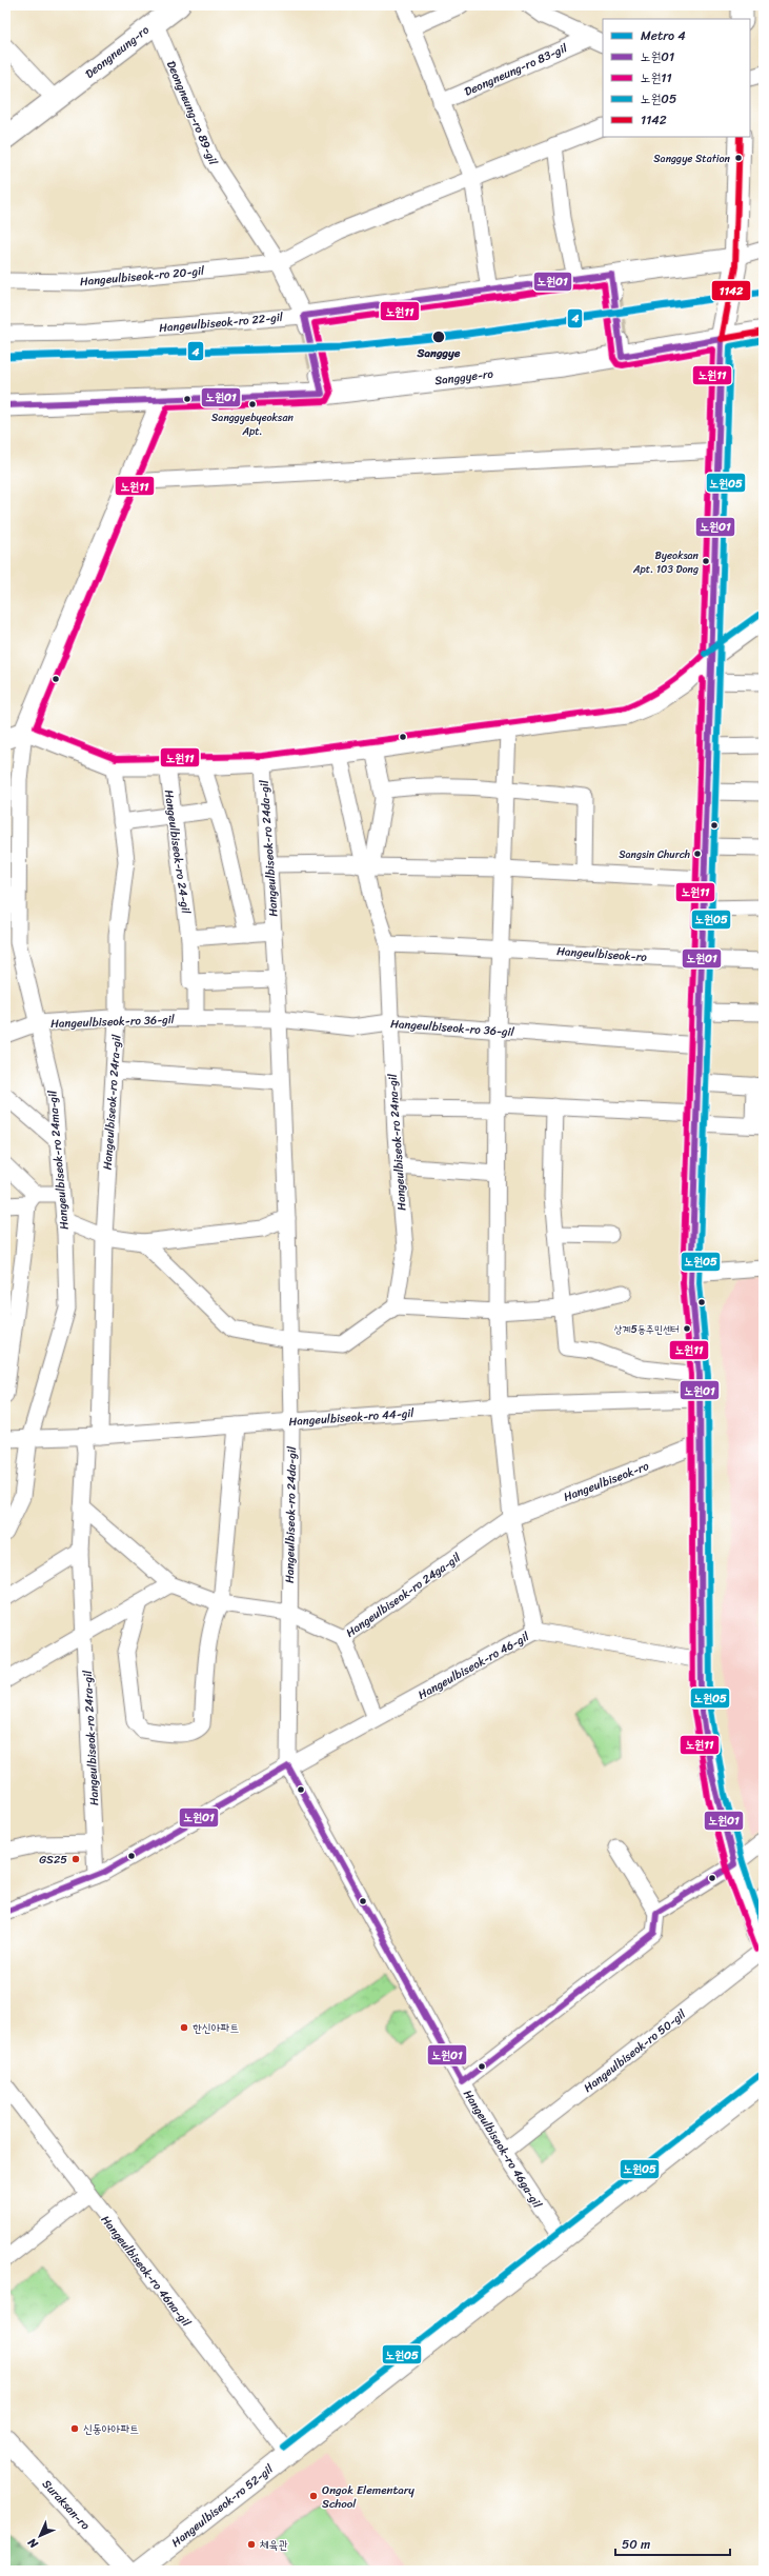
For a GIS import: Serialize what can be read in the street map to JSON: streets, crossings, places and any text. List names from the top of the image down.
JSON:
{
  "streets": {
    "main road": ["Deongneung-ro", "Sanggye-ro"],
    "street": [
      "Deongneung-ro 83-gil",
      "Deongneung-ro 89-gil",
      "Hangeulbiseok-ro 20-gil",
      "Hangeulbiseok-ro 22-gil",
      "Hangeulbiseok-ro 24da-gil",
      "Hangeulbiseok-ro 24-gil",
      "Hangeulbiseok-ro",
      "Hangeulbiseok-ro 36-gil",
      "Hangeulbiseok-ro 24ra-gil",
      "Hangeulbiseok-ro 24na-gil",
      "Hangeulbiseok-ro 24ma-gil",
      "Hangeulbiseok-ro 44-gil",
      "Hangeulbiseok-ro 24ga-gil",
      "Hangeulbiseok-ro 46-gil",
      "Hangeulbiseok-ro 50-gil",
      "Hangeulbiseok-ro 46ga-gil",
      "Hangeulbiseok-ro 46na-gil",
      "Suraksan-ro",
      "Hangeulbiseok-ro 52-gil"
    ]
  },
  "crossings": [
    ["Deongneung-ro", "Deongneung-ro 89-gil"],
    ["Deongneung-ro 89-gil", "Hangeulbiseok-ro 20-gil"],
    ["Hangeulbiseok-ro 24da-gil", "Hangeulbiseok-ro 24-gil"],
    ["Hangeulbiseok-ro 24da-gil", "Hangeulbiseok-ro 36-gil"],
    ["Hangeulbiseok-ro 24da-gil", "Hangeulbiseok-ro 44-gil"],
    ["Hangeulbiseok-ro 24da-gil", "Hangeulbiseok-ro 24ga-gil"],
    ["Hangeulbiseok-ro 24da-gil", "Hangeulbiseok-ro 46-gil"],
    ["Hangeulbiseok-ro 24da-gil", "Hangeulbiseok-ro 46ga-gil"],
    ["Hangeulbiseok-ro", "Hangeulbiseok-ro 24ga-gil"],
    ["Hangeulbiseok-ro 36-gil", "Hangeulbiseok-ro 24ra-gil"],
    ["Hangeulbiseok-ro 36-gil", "Hangeulbiseok-ro 24na-gil"],
    ["Hangeulbiseok-ro 36-gil", "Hangeulbiseok-ro 24ma-gil"],
    ["Hangeulbiseok-ro 24ra-gil", "Hangeulbiseok-ro 44-gil"],
    ["Hangeulbiseok-ro 24ra-gil", "Hangeulbiseok-ro 46-gil"],
    ["Hangeulbiseok-ro 24ma-gil", "Hangeulbiseok-ro 44-gil"],
    ["Hangeulbiseok-ro 46-gil", "Hangeulbiseok-ro 46ga-gil"],
    ["Hangeulbiseok-ro 50-gil", "Hangeulbiseok-ro 46ga-gil"],
    ["Hangeulbiseok-ro 46ga-gil", "Hangeulbiseok-ro 52-gil"],
    ["Hangeulbiseok-ro 46na-gil", "Hangeulbiseok-ro 52-gil"]
  ],
  "places": [
    "Sanggye Station",
    "Sanggye",
    "Sanggyebyeoksan Apt.",
    "Byeoksan Apt. 103 Dong",
    "Sangsin Church",
    "상계5동주민센터",
    "GS25",
    "한신아파트",
    "신동아아파트",
    "Ongok Elementary School",
    "체육관"
  ],
  "lines": [
    "transit line 1142",
    "transit line 노원01",
    "transit line 노원11",
    "metro line 4",
    "transit line 노원05"
  ],
  "legend": [
    "Metro 4",
    "노원01",
    "노원11",
    "노원05",
    "1142"
  ],
  "scale_bar": "50 m",
  "north": "bottom left"
}
